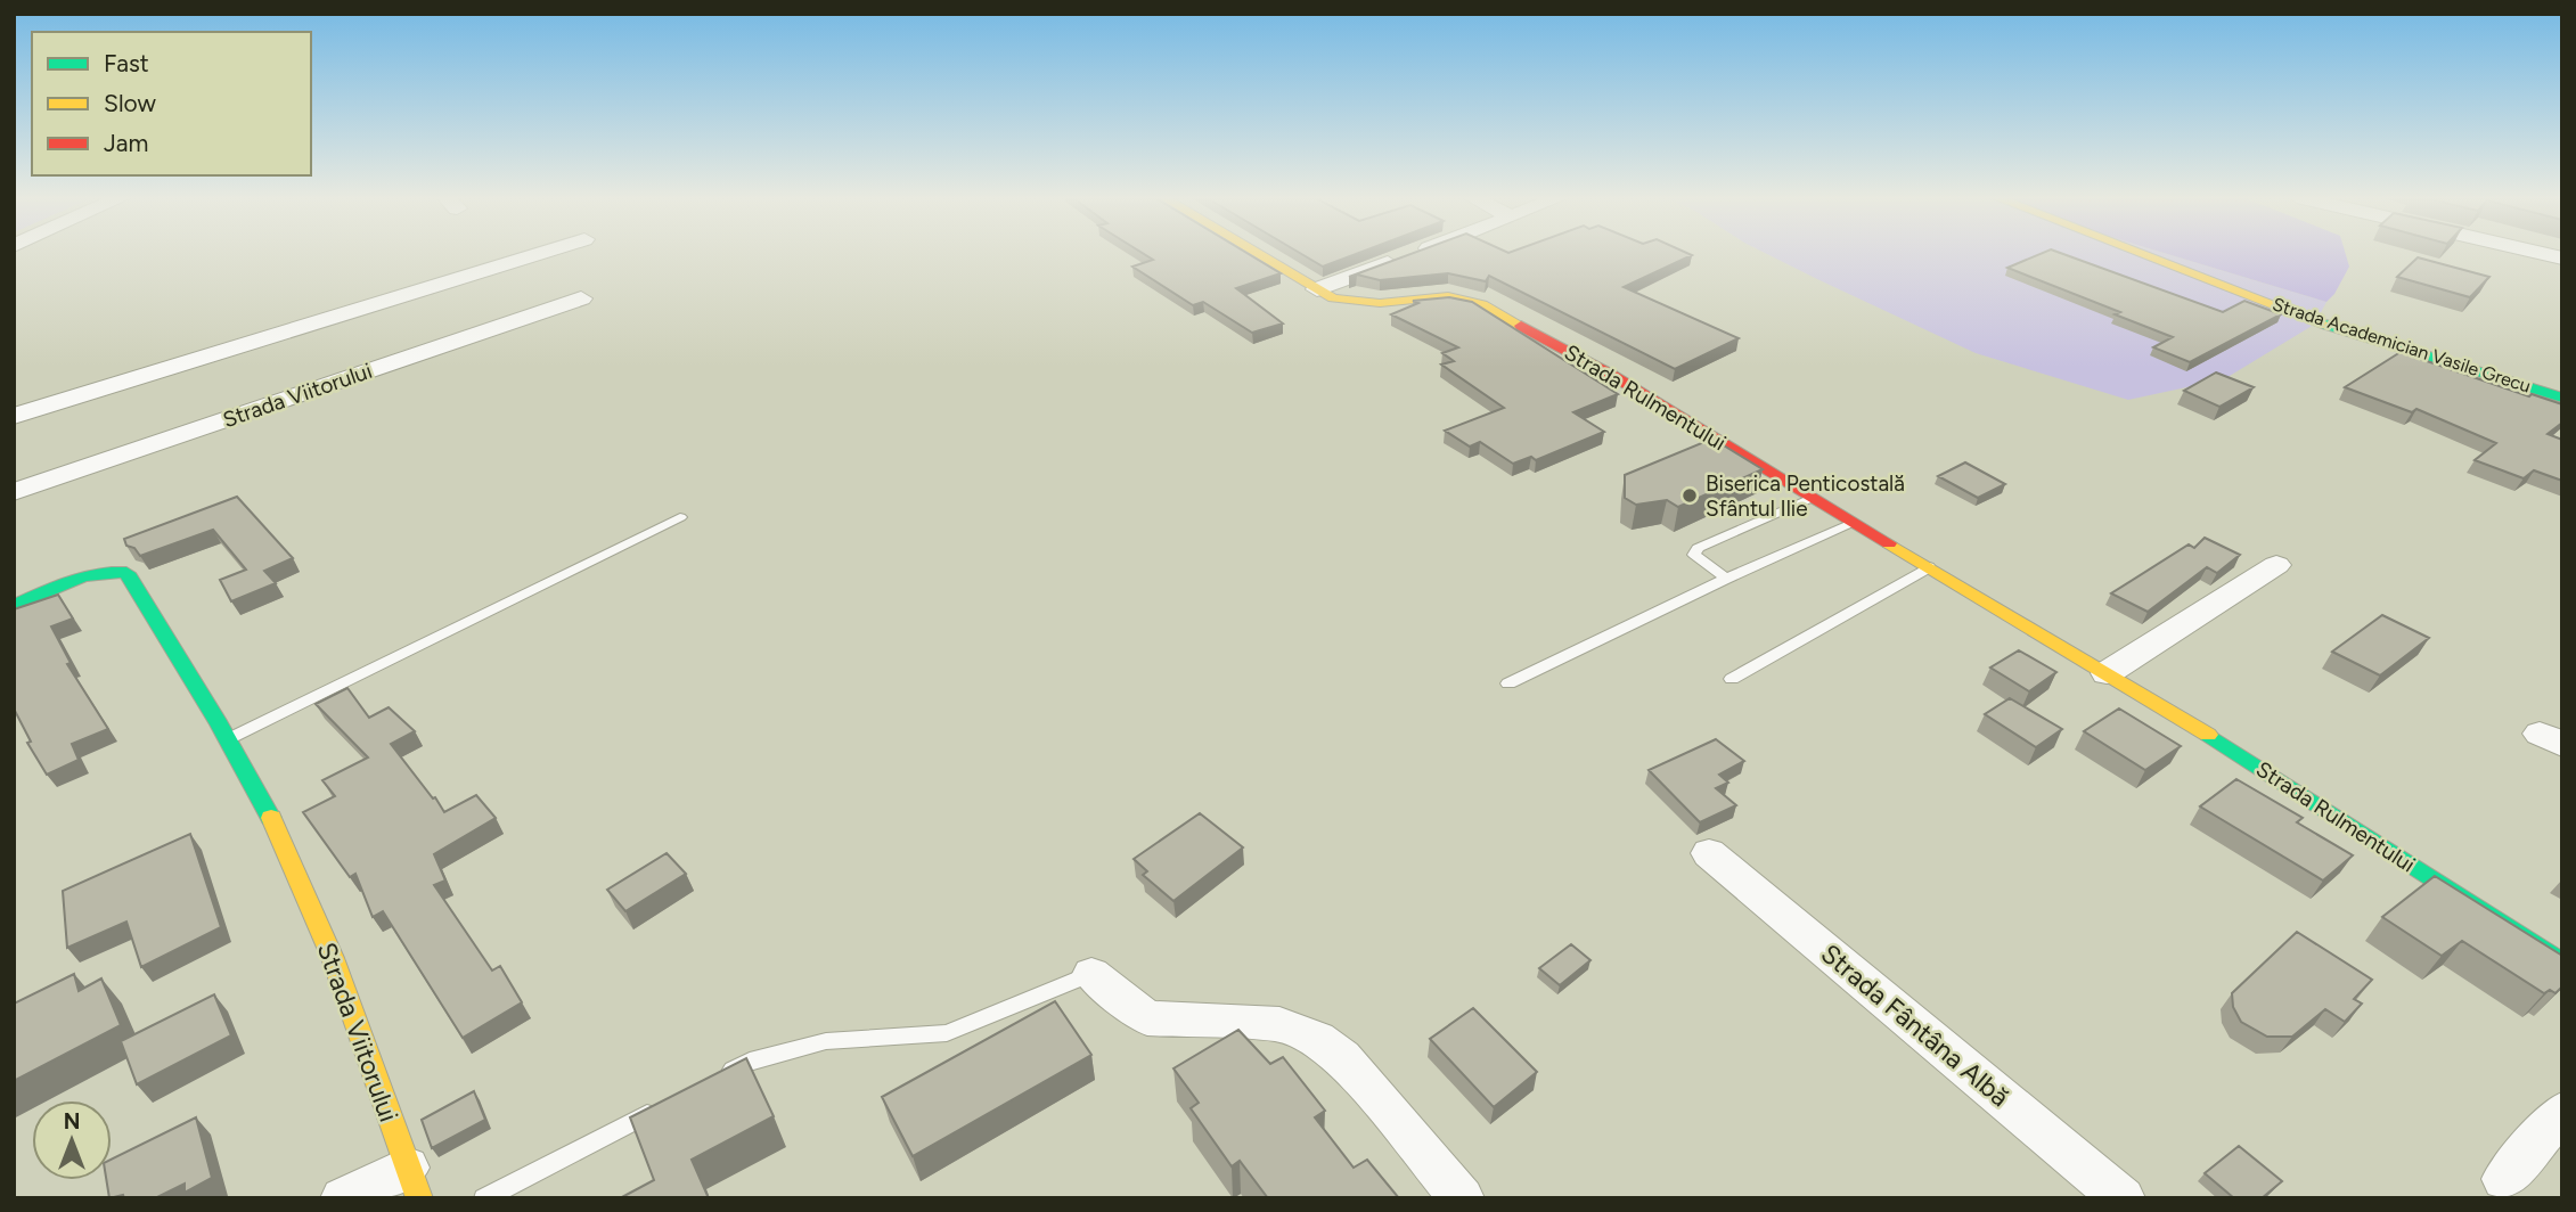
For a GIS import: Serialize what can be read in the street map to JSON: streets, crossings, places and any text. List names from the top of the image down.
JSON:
{
  "streets": {
    "street": [
      "Strada Academician Vasile Grecu",
      "Strada Viitorului",
      "Strada Rulmentului",
      "Strada Fântâna Albă"
    ]
  },
  "places": ["Biserica Penticostală Sfântul Ilie"],
  "legend": ["Fast", "Slow", "Jam"],
  "north": "top"
}
